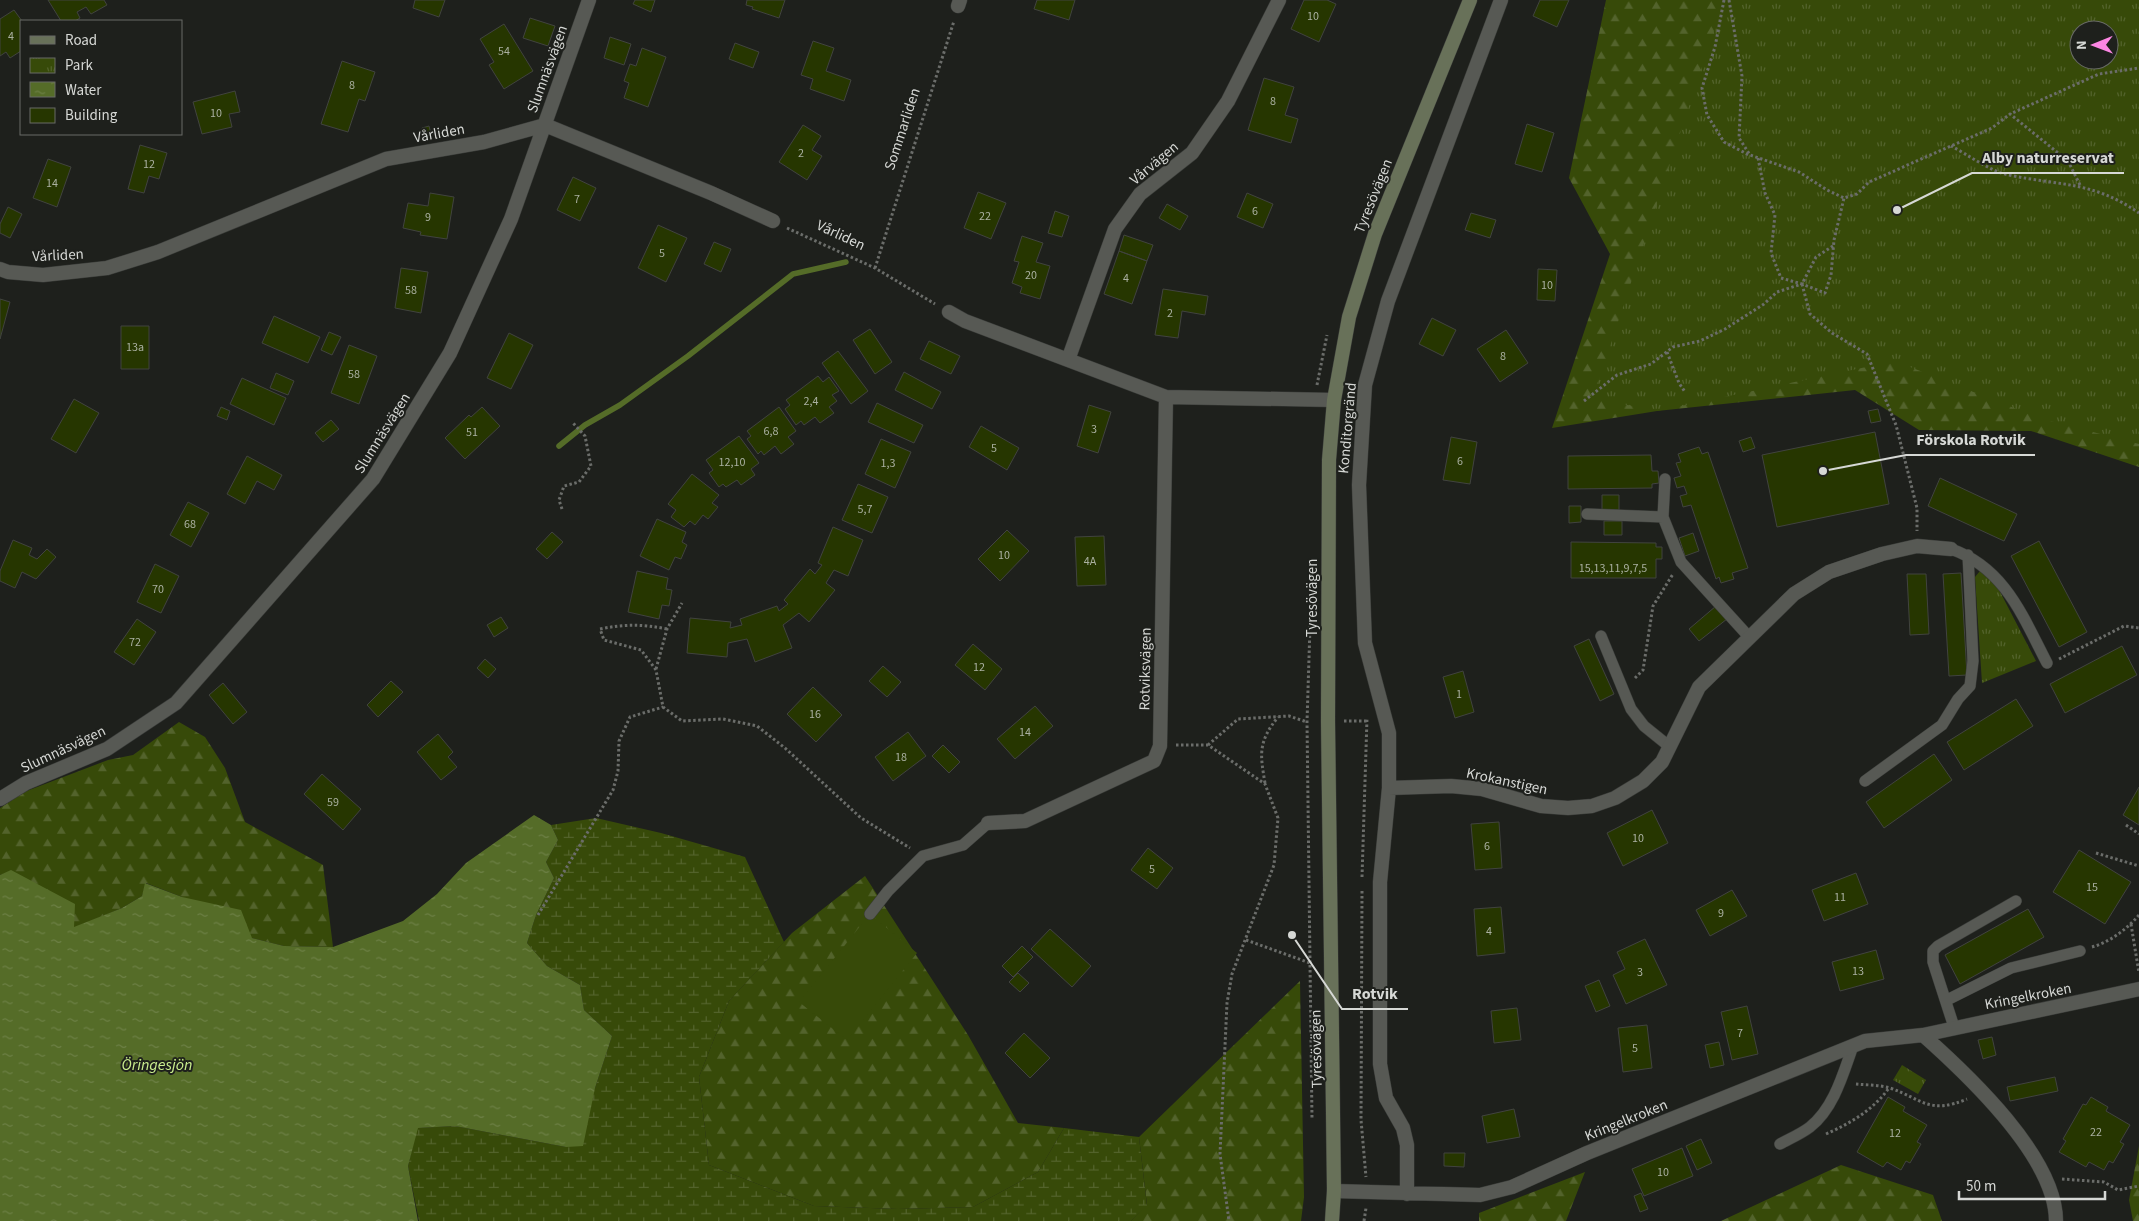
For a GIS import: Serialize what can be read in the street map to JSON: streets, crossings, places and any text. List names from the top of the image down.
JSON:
{
  "streets": {
    "main road": ["Tyresövägen"],
    "street": [
      "Slumnäsvägen",
      "Vårliden",
      "Vårvägen",
      "Konditorgränd",
      "Rotviksvägen",
      "Krokanstigen",
      "Kringelkroken"
    ],
    "path": ["Sommarliden"]
  },
  "crossings": [
    ["Slumnäsvägen", "Vårliden"],
    ["Sommarliden", "Vårliden"],
    ["Tyresövägen", "Kringelkroken"],
    ["Konditorgränd", "Krokanstigen"]
  ],
  "water": ["Öringesjön"],
  "places": ["Alby naturreservat", "Förskola Rotvik", "Rotvik"],
  "house_numbers": [
    "10",
    "4",
    "54",
    "8",
    "8",
    "10",
    "2",
    "12",
    "14",
    "7",
    "6",
    "22",
    "9",
    "5",
    "20",
    "4",
    "10",
    "58",
    "2",
    "13a",
    "8",
    "58",
    "2,4",
    "3",
    "6,8",
    "51",
    "5",
    "6",
    "12,10",
    "1,3",
    "5,7",
    "68",
    "10",
    "4A",
    "15,13,11,9,7,5",
    "70",
    "72",
    "12",
    "1",
    "16",
    "14",
    "18",
    "59",
    "10",
    "6",
    "5",
    "15",
    "11",
    "9",
    "4",
    "13",
    "3",
    "7",
    "5",
    "22",
    "12",
    "10"
  ],
  "legend": [
    "Road",
    "Park",
    "Water",
    "Building"
  ],
  "scale_bar": "50 m",
  "north": "left"
}
